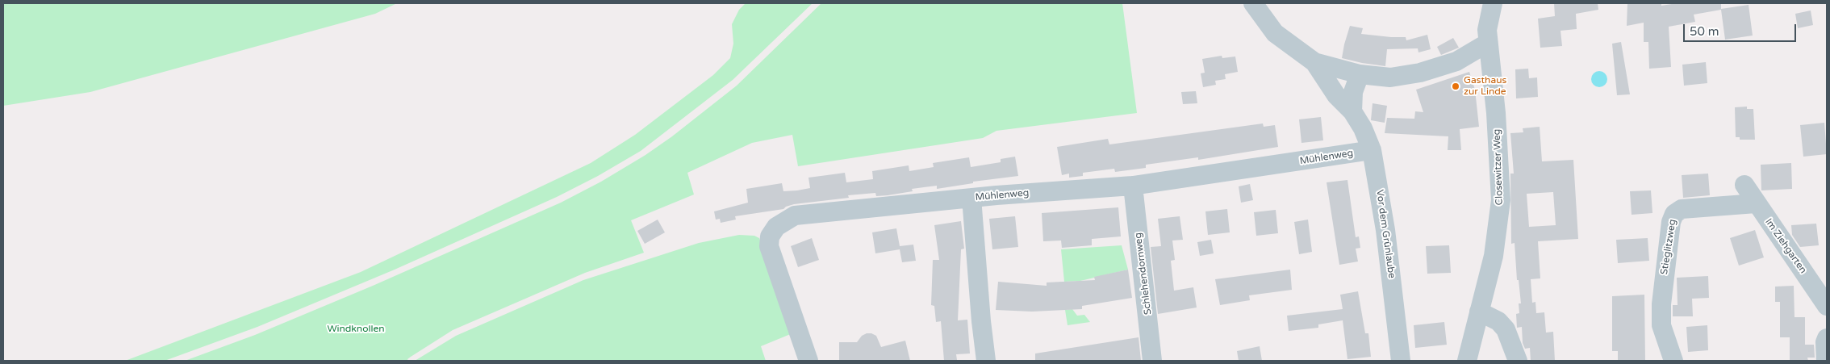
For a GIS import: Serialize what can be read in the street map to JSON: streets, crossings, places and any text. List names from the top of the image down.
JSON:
{
  "streets": {
    "street": [
      "Mühlenweg",
      "Closewitzer Weg",
      "Vor dem Grünlaube",
      "Im Ziehgarten",
      "Stieglitzweg",
      "Schlehendornweg"
    ]
  },
  "crossings": [
    ["Mühlenweg", "Vor dem Grünlaube"],
    ["Mühlenweg", "Schlehendornweg"],
    ["Im Ziehgarten", "Stieglitzweg"]
  ],
  "parks": ["Windknollen"],
  "places": ["Gasthaus zur Linde"],
  "scale_bar": "50 m"
}
